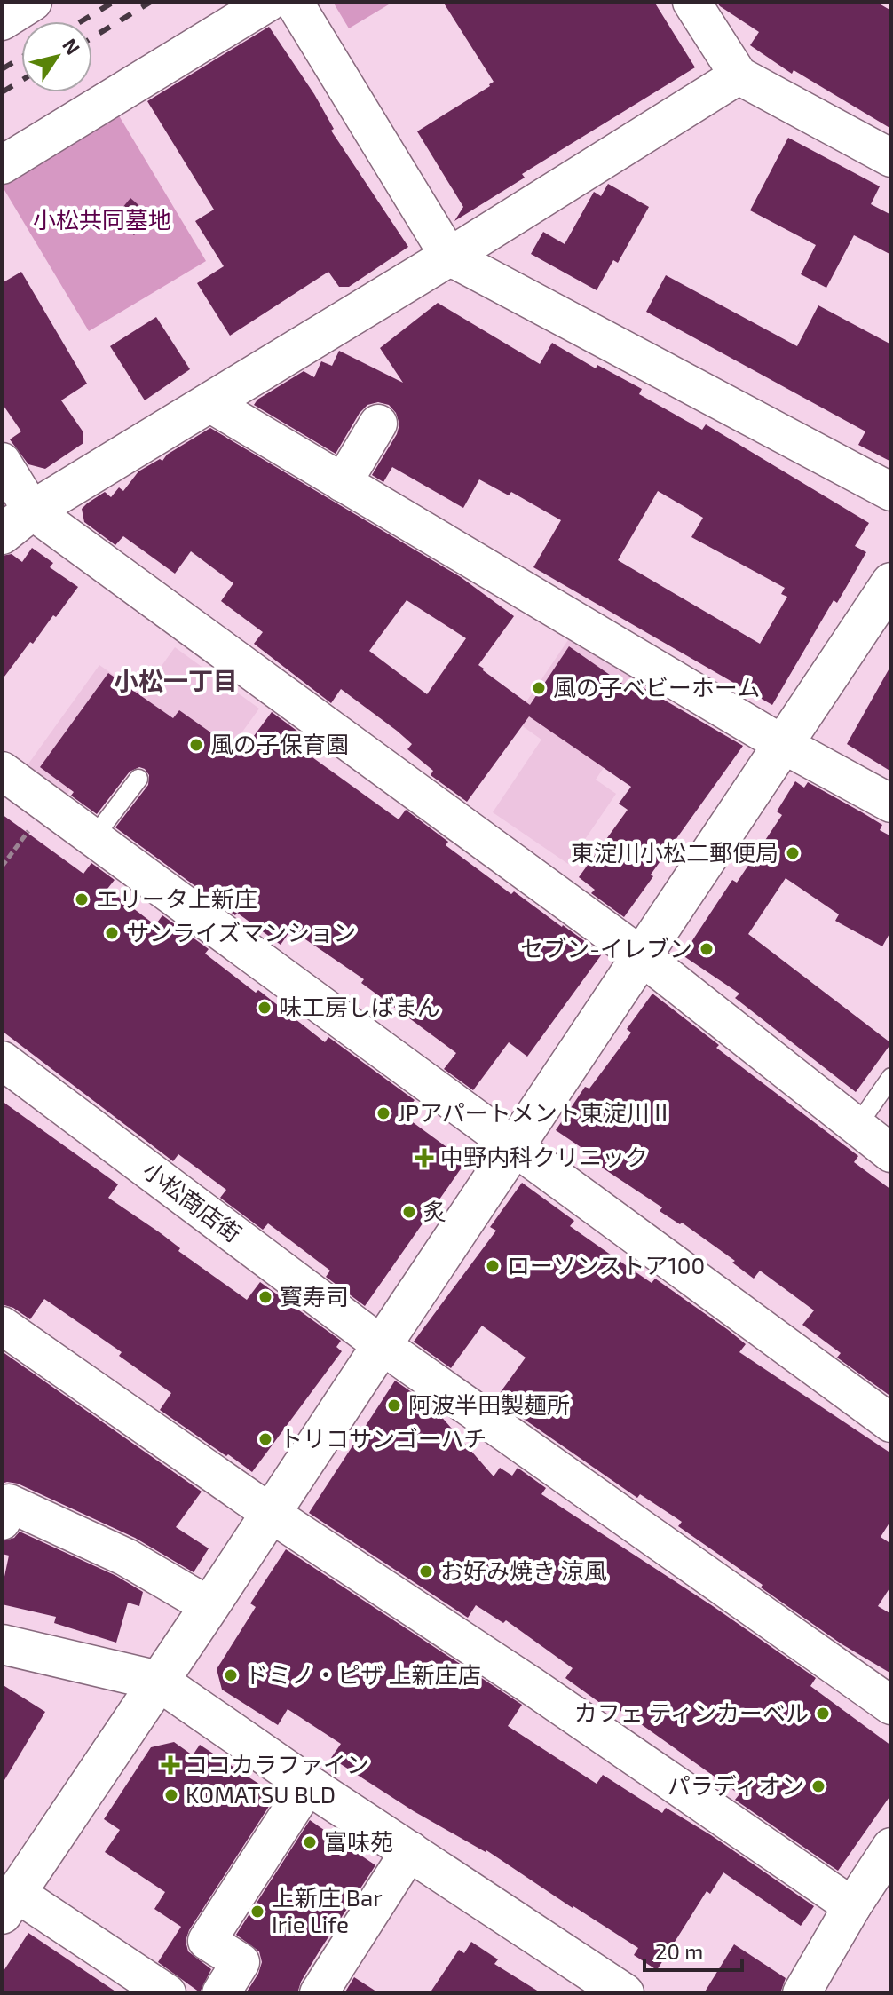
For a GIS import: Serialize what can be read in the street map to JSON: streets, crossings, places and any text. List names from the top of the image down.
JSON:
{
  "streets": {
    "street": ["小松商店街"]
  },
  "districts": ["小松一丁目"],
  "parks": ["小松共同墓地"],
  "places": {
    "other": [
      "風の子ベビーホーム",
      "風の子保育園",
      "東淀川小松二郵便局",
      "エリータ上新庄",
      "サンライズマンション",
      "セブン-イレブン",
      "味工房しばまん",
      "JPアパートメント東淀川Ⅱ",
      "炙",
      "ローソンストア100",
      "寳寿司",
      "阿波半田製麺所",
      "トリコサンゴーハチ",
      "お好み焼き 涼風",
      "ドミノ・ピザ 上新庄店",
      "カフェ ティンカーベル",
      "パラディオン",
      "KOMATSU BLD",
      "富味苑",
      "上新庄 Bar Irie Life"
    ],
    "health": ["中野内科クリニック", "ココカラファイン"]
  },
  "scale_bar": "20 m",
  "north": "top right"
}
